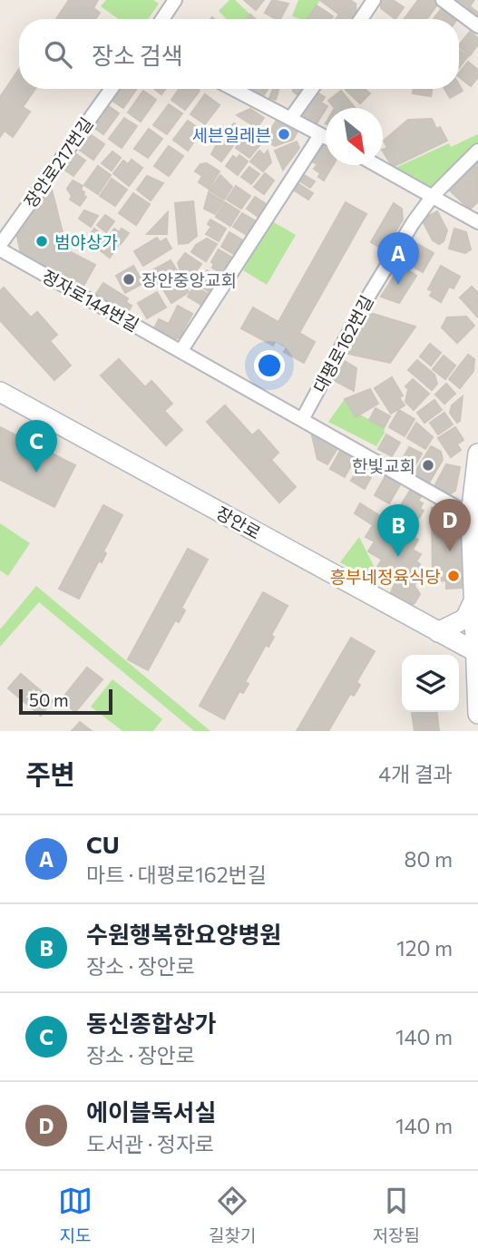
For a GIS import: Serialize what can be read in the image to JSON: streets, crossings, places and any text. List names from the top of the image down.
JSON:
{
  "streets": {
    "main road": ["장안로"],
    "street": ["장안로217번길", "정자로144번길", "대평로162번길"]
  },
  "crossings": [
    ["정자로144번길", "대평로162번길"]
  ],
  "places": [
    "세븐일레븐",
    "범야상가",
    "장안중앙교회",
    "한빛교회",
    "흥부네정육식당"
  ],
  "scale_bar": "50 m",
  "north": "bottom right",
  "page": {
    "search": "장소 검색",
    "pins": [
      "A",
      "C",
      "D",
      "B"
    ],
    "scale": "50 m",
    "heading": ["주변", "4개 결과"],
    "list": [
      {
        "mark": "A",
        "name": "CU",
        "note": "마트 · 대평로162번길",
        "value": "80 m"
      },
      {
        "mark": "B",
        "name": "수원행복한요양병원",
        "note": "장소 · 장안로",
        "value": "120 m"
      },
      {
        "mark": "C",
        "name": "동신종합상가",
        "note": "장소 · 장안로",
        "value": "140 m"
      },
      {
        "mark": "D",
        "name": "에이블독서실",
        "note": "도서관 · 정자로",
        "value": "140 m"
      }
    ],
    "nav": ["지도", "길찾기", "저장됨"]
  }
}
